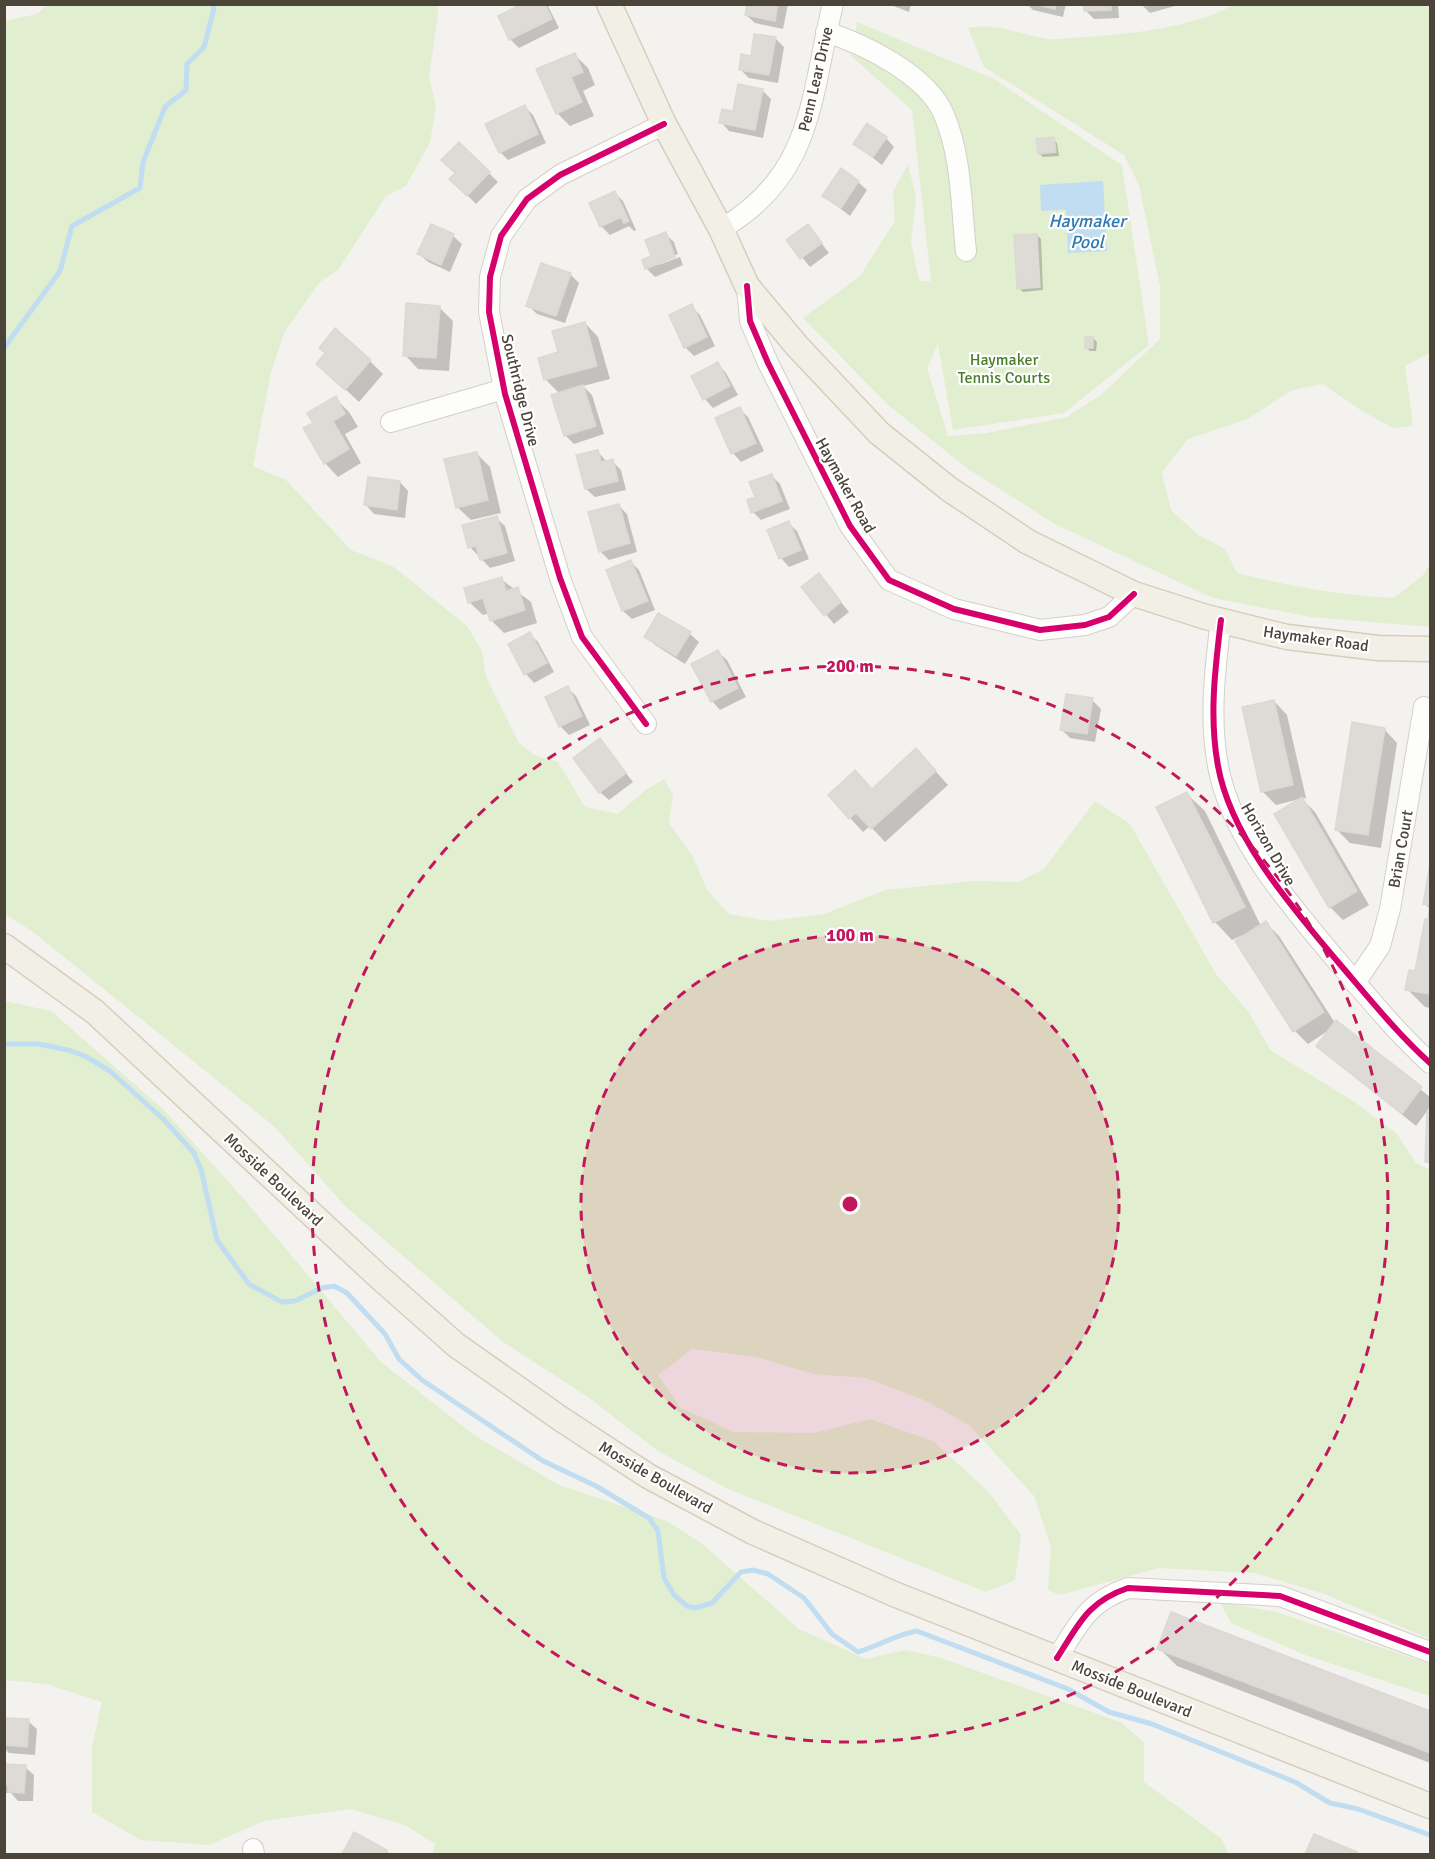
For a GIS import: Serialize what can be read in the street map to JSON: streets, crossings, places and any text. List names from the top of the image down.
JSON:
{
  "streets": {
    "main road": ["Haymaker Road", "Mosside Boulevard"],
    "street": [
      "Penn Lear Drive",
      "Southridge Drive",
      "Horizon Drive",
      "Brian Court"
    ]
  },
  "crossings": [
    ["Penn Lear Drive", "Haymaker Road"],
    ["Southridge Drive", "Haymaker Road"],
    ["Haymaker Road", "Horizon Drive"],
    ["Horizon Drive", "Brian Court"]
  ],
  "water": ["Haymaker Pool"],
  "parks": ["Haymaker Tennis Courts"],
  "rings": ["200 m", "100 m"]
}
